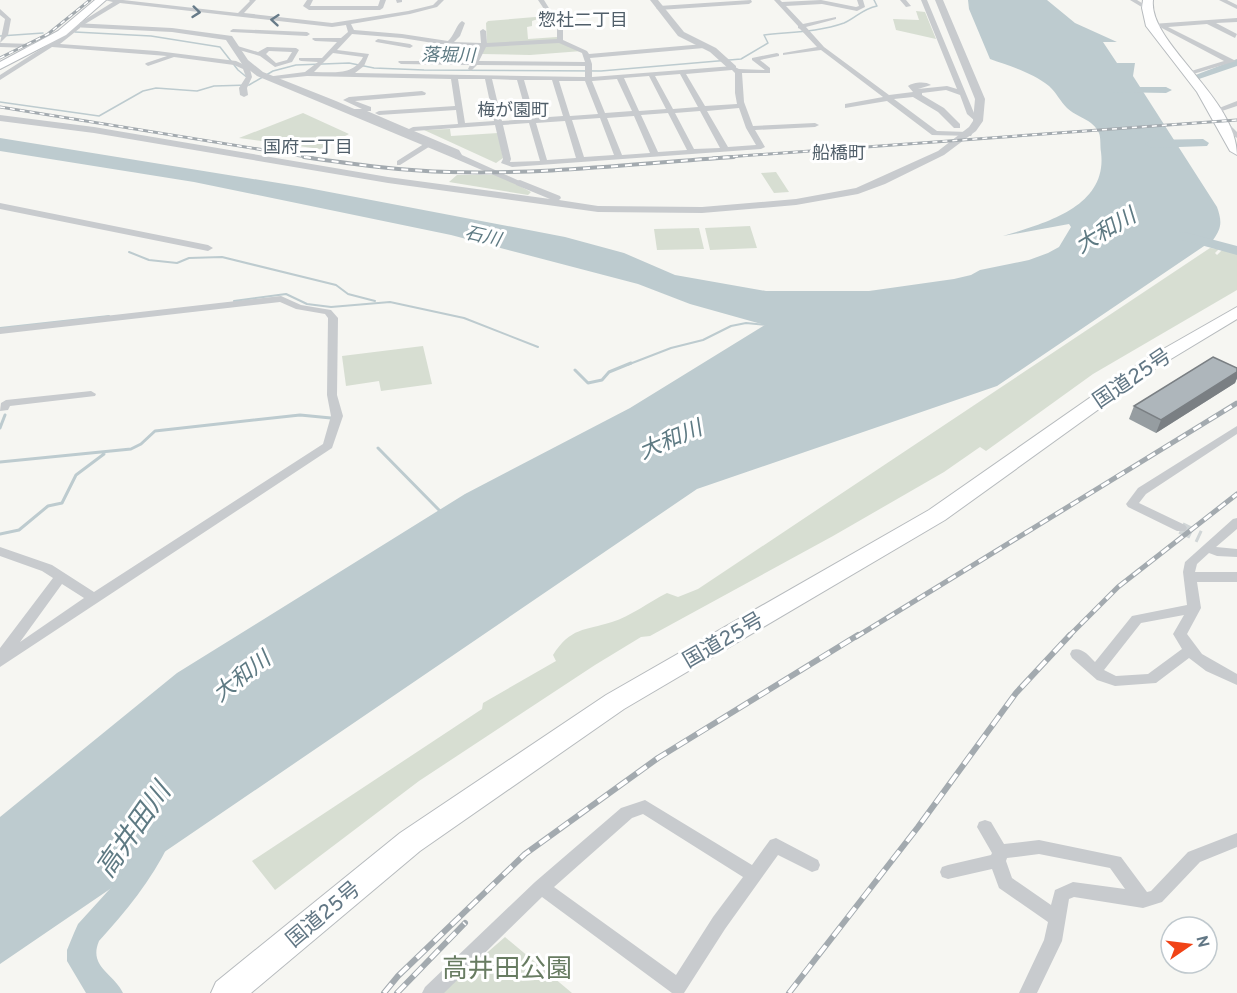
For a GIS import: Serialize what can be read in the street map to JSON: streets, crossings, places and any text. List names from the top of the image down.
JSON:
{
  "streets": {
    "highway": ["国道25号"]
  },
  "districts": [
    "惣社二丁目",
    "梅が園町",
    "国府二丁目",
    "船橋町"
  ],
  "water": [
    "落堀川",
    "大和川",
    "石川",
    "高井田川"
  ],
  "parks": ["高井田公園"],
  "north": "right"
}
